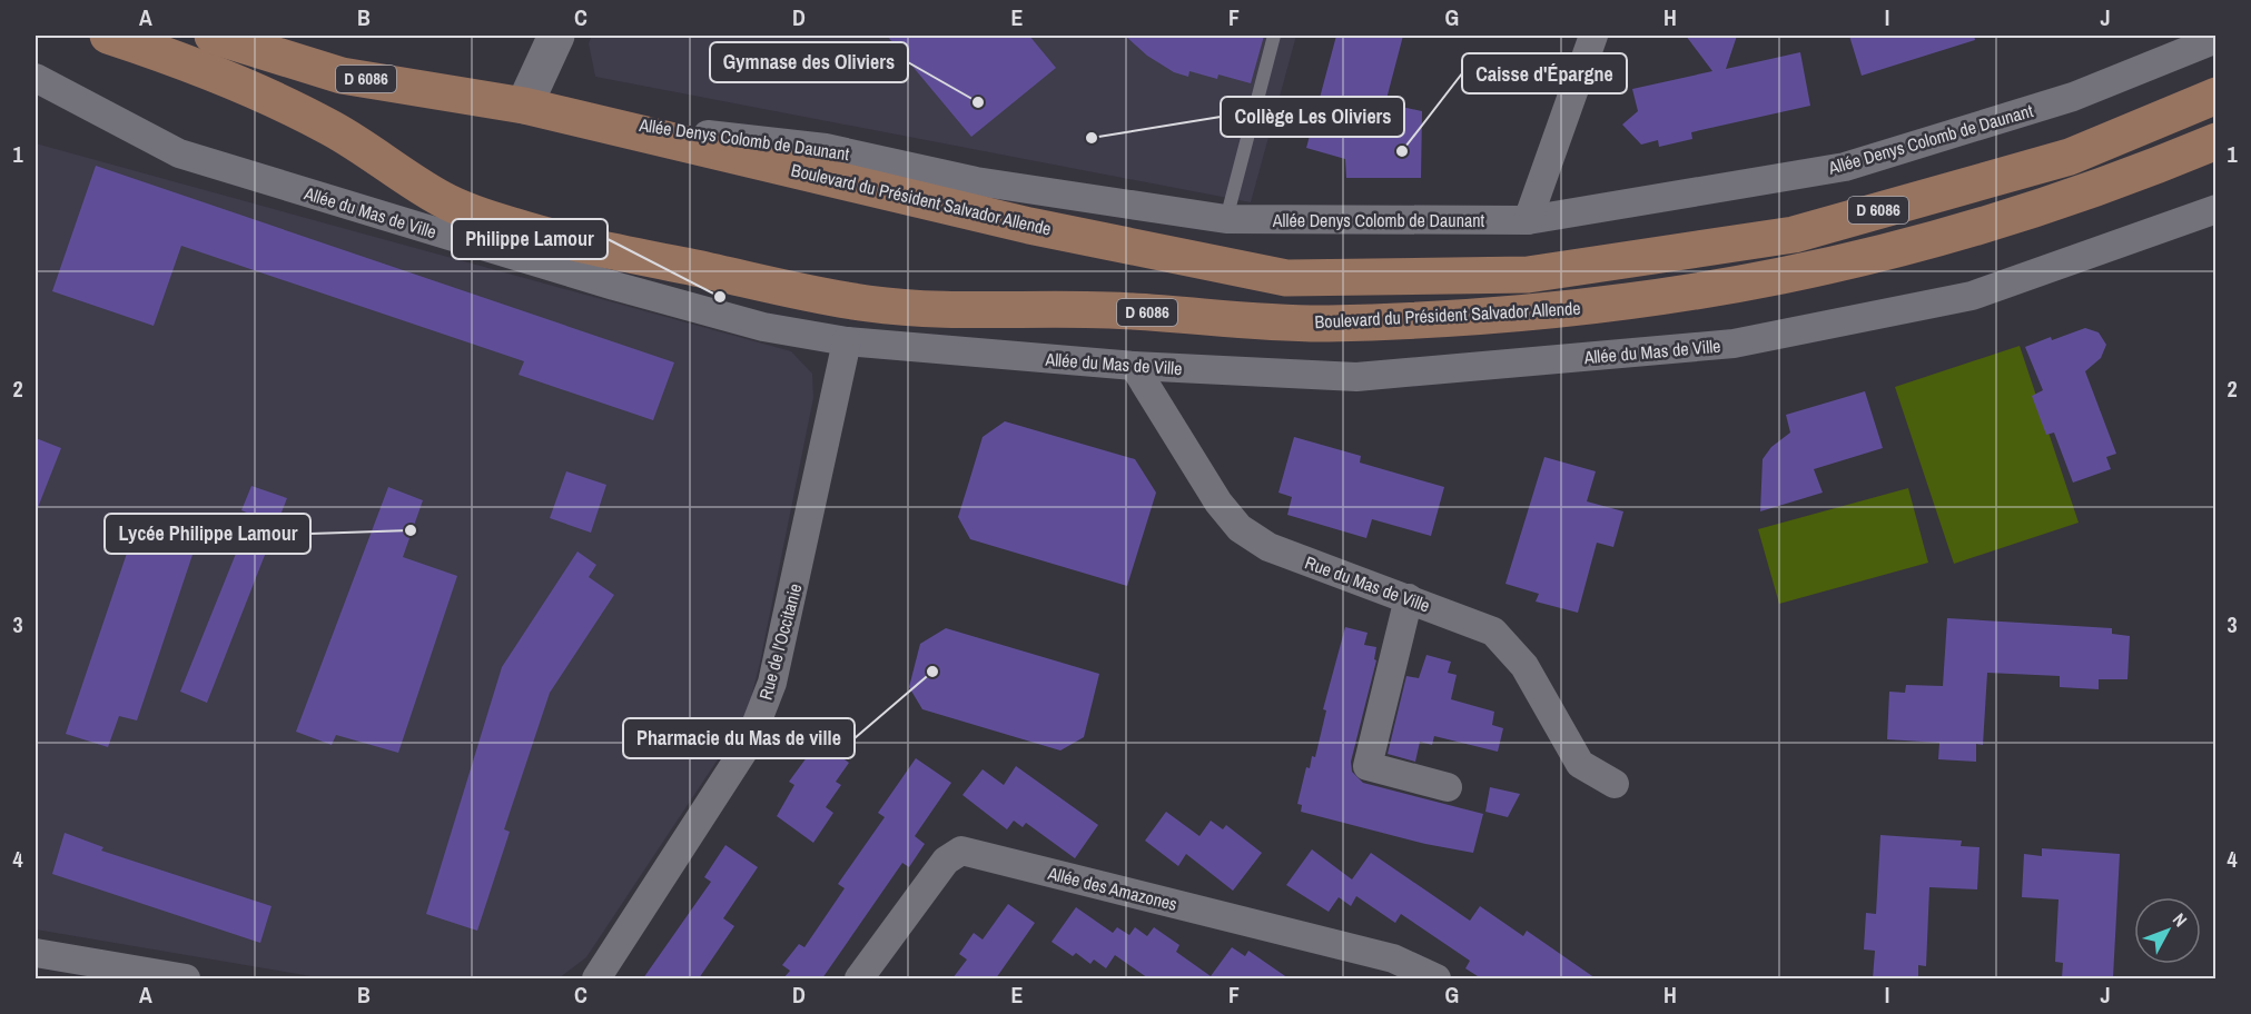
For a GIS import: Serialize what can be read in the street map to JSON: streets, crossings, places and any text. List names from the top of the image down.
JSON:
{
  "streets": {
    "main road": ["D 6086", "Boulevard du Président Salvador Allende"],
    "street": [
      "Allée Denys Colomb de Daunant",
      "Allée du Mas de Ville",
      "Rue du Mas de Ville",
      "Rue de l'Occitanie",
      "Allée des Amazones"
    ]
  },
  "crossings": [
    ["Allée Denys Colomb de Daunant", "Boulevard du Président Salvador Allende"],
    ["Allée du Mas de Ville", "Rue du Mas de Ville"],
    ["Allée du Mas de Ville", "Rue de l'Occitanie"]
  ],
  "places": [
    "Gymnase des Oliviers",
    "Collège Les Oliviers",
    "Caisse d'Épargne",
    "Philippe Lamour",
    "Lycée Philippe Lamour",
    "Pharmacie du Mas de ville"
  ],
  "north": "top right",
  "grid": {
    "columns": [
      "A",
      "B",
      "C",
      "D",
      "E",
      "F",
      "G",
      "H",
      "I",
      "J"
    ],
    "rows": [
      "1",
      "2",
      "3",
      "4"
    ]
  }
}
